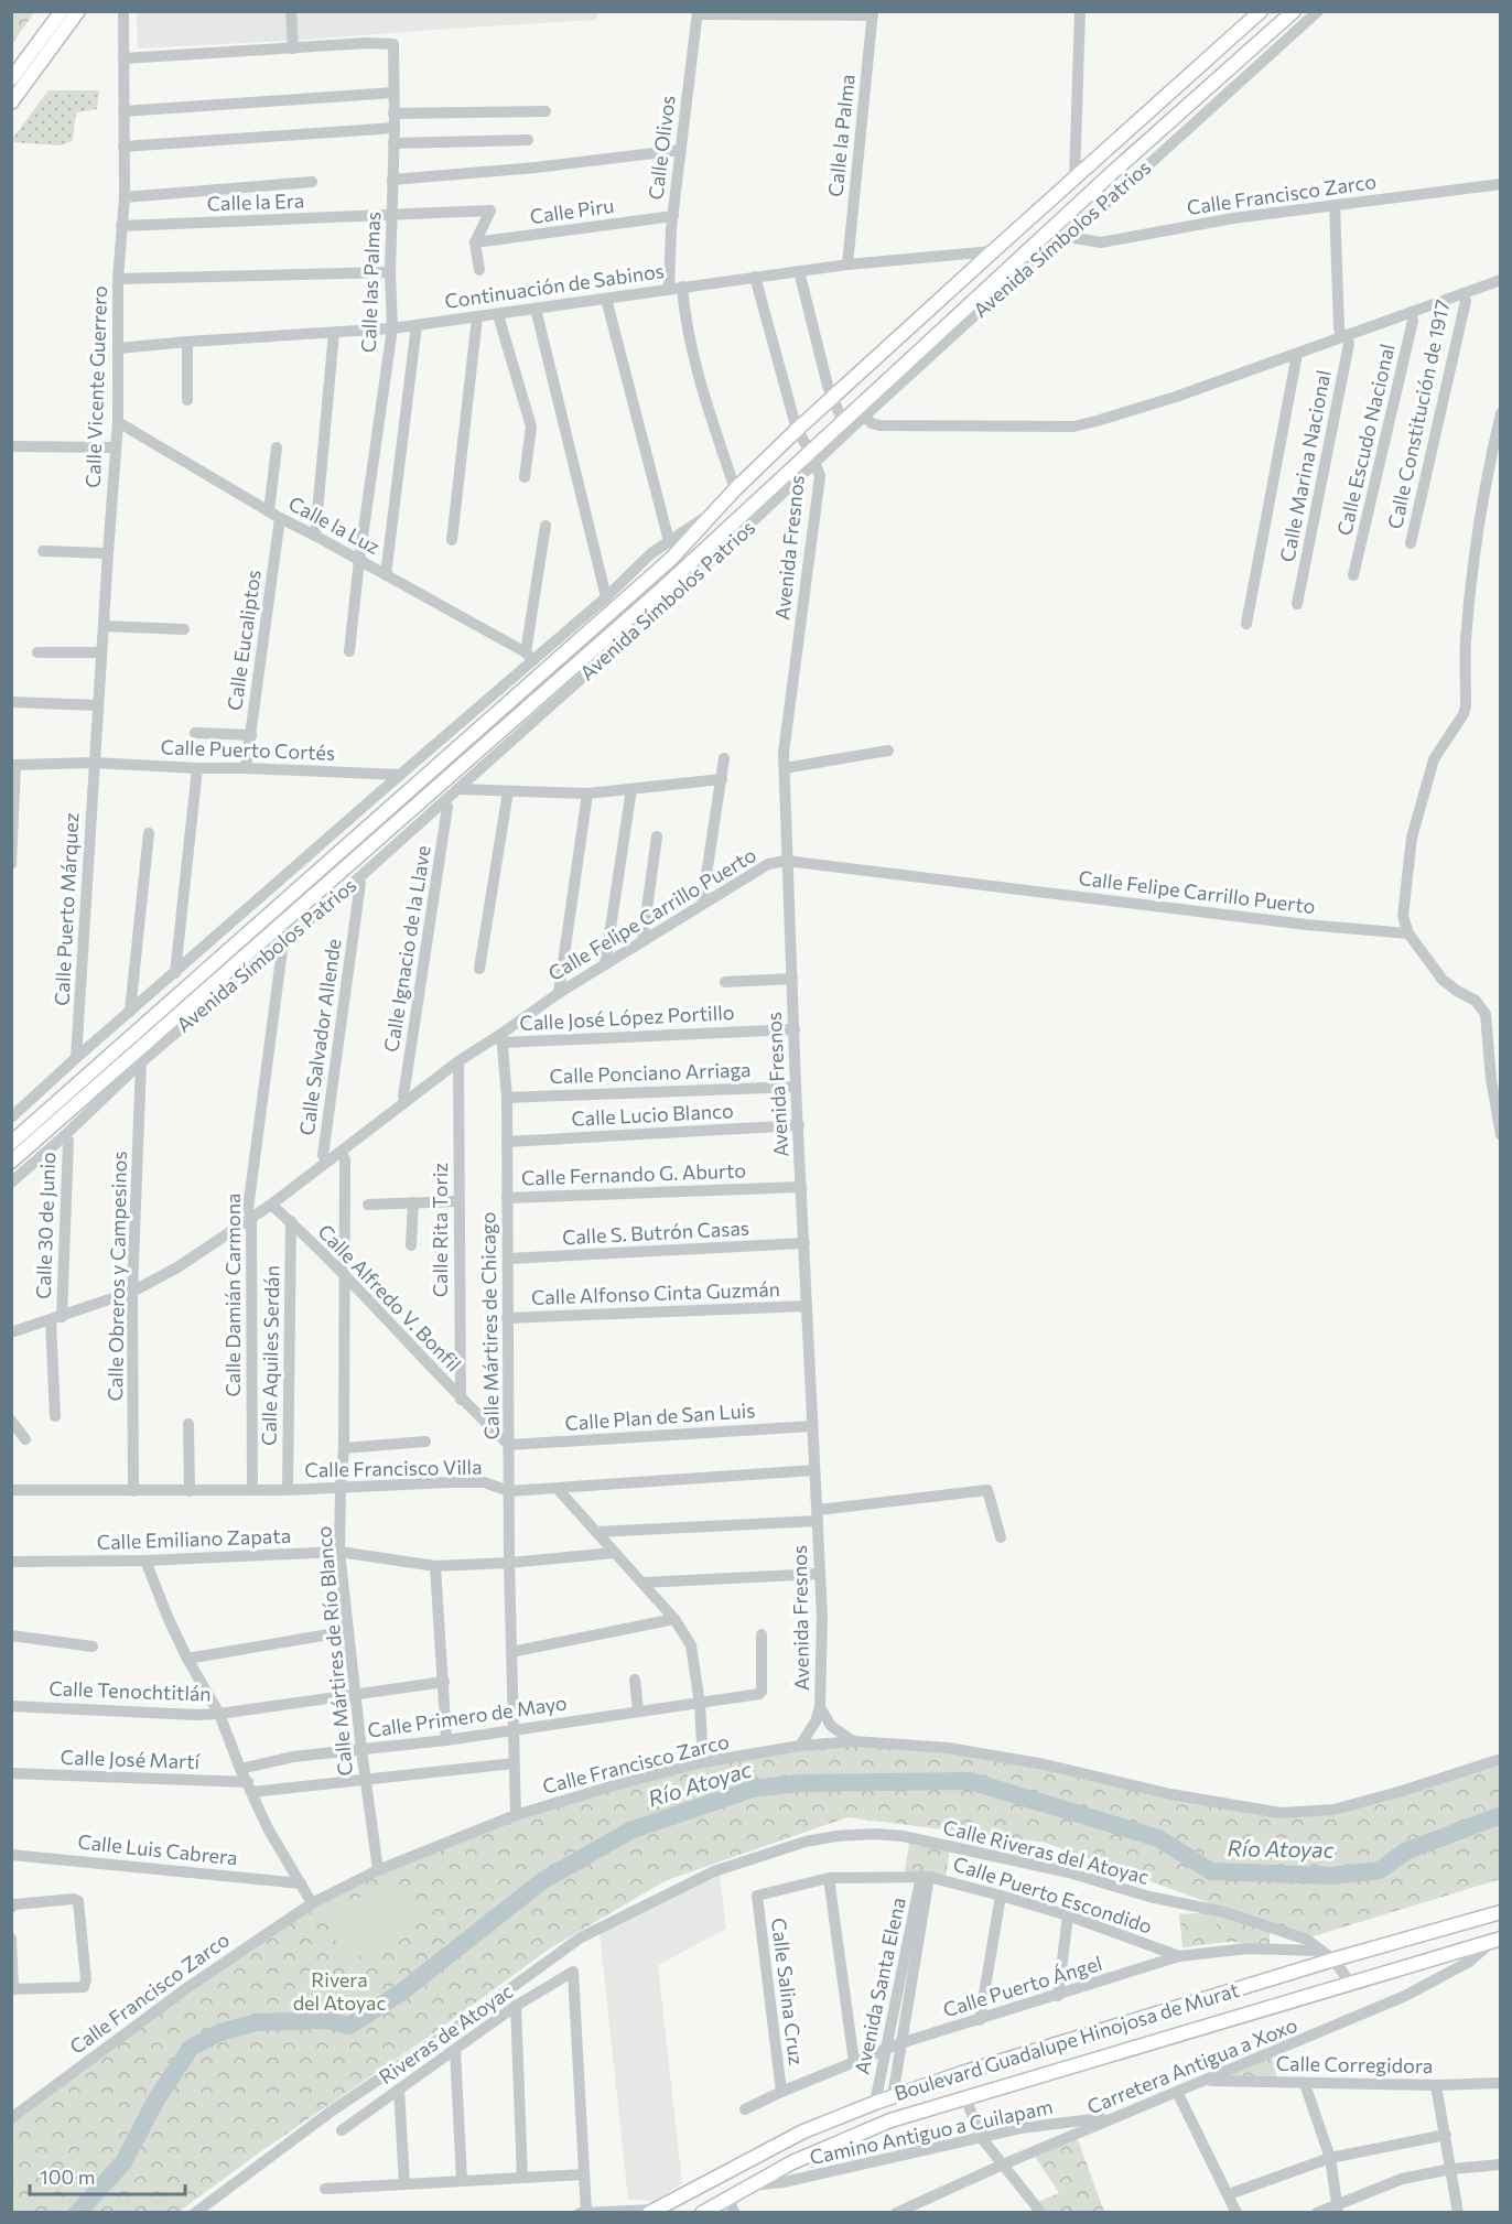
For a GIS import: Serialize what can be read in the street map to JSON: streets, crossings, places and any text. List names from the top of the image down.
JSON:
{
  "streets": {
    "main road": ["Avenida Símbolos Patrios", "Boulevard Guadalupe Hinojosa de Murat"],
    "street": [
      "Calle la Palma",
      "Calle Olivos",
      "Calle Francisco Zarco",
      "Calle la Era",
      "Calle Piru",
      "Calle las Palmas",
      "Continuación de Sabinos",
      "Calle Vicente Guerrero",
      "Calle Constitución de 1917",
      "Calle Escudo Nacional",
      "Calle Marina Nacional",
      "Calle la Luz",
      "Avenida Fresnos",
      "Calle Eucaliptos",
      "Calle Puerto Cortés",
      "Calle Felipe Carrillo Puerto",
      "Calle Puerto Márquez",
      "Calle Ignacio de la Llave",
      "Calle José López Portillo",
      "Calle Salvador Allende",
      "Calle Ponciano Arriaga",
      "Calle Lucio Blanco",
      "Calle Fernando G. Aburto",
      "Calle 30 de Junio",
      "Calle Rita Toriz",
      "Calle S. Butrón Casas",
      "Calle Obreros y Campesinos",
      "Calle Alfonso Cinta Guzmán",
      "Calle Damián Carmona",
      "Calle Alfredo V. Bonfil",
      "Calle Mártires de Chicago",
      "Calle Aquiles Serdán",
      "Calle Plan de San Luis",
      "Calle Francisco Villa",
      "Calle Emiliano Zapata",
      "Calle Mártires de Río Blanco",
      "Calle Tenochtitlán",
      "Calle Primero de Mayo",
      "Calle José Martí",
      "Calle Luis Cabrera",
      "Calle Riveras del Atoyac",
      "Calle Puerto Escondido",
      "Avenida Santa Elena",
      "Calle Puerto Ángel",
      "Calle Salina Cruz",
      "Riveras de Atoyac",
      "Calle Corregidora",
      "Carretera Antigua a Xoxo",
      "Camino Antiguo a Cuilapam"
    ]
  },
  "crossings": [
    ["Calle la Palma", "Continuación de Sabinos"],
    ["Calle Olivos", "Calle Piru"],
    ["Calle Olivos", "Avenida Símbolos Patrios"],
    ["Calle Olivos", "Continuación de Sabinos"],
    ["Calle Francisco Zarco", "Avenida Símbolos Patrios"],
    ["Calle Francisco Zarco", "Calle Marina Nacional"],
    ["Calle Francisco Zarco", "Avenida Fresnos"],
    ["Calle Francisco Zarco", "Calle Mártires de Chicago"],
    ["Calle Francisco Zarco", "Calle Mártires de Río Blanco"],
    ["Calle la Era", "Calle Piru"],
    ["Calle la Era", "Calle las Palmas"],
    ["Calle la Era", "Calle Vicente Guerrero"],
    ["Avenida Símbolos Patrios", "Continuación de Sabinos"],
    ["Avenida Símbolos Patrios", "Calle la Luz"],
    ["Avenida Símbolos Patrios", "Avenida Fresnos"],
    ["Avenida Símbolos Patrios", "Calle Puerto Cortés"],
    ["Avenida Símbolos Patrios", "Calle Puerto Márquez"],
    ["Avenida Símbolos Patrios", "Calle Ignacio de la Llave"],
    ["Avenida Símbolos Patrios", "Calle Salvador Allende"],
    ["Avenida Símbolos Patrios", "Calle 30 de Junio"],
    ["Avenida Símbolos Patrios", "Calle Obreros y Campesinos"],
    ["Avenida Símbolos Patrios", "Calle Damián Carmona"],
    ["Calle las Palmas", "Continuación de Sabinos"],
    ["Calle las Palmas", "Calle la Luz"],
    ["Continuación de Sabinos", "Calle Vicente Guerrero"],
    ["Calle Vicente Guerrero", "Calle la Luz"],
    ["Calle Vicente Guerrero", "Calle Puerto Cortés"],
    ["Calle Vicente Guerrero", "Calle Puerto Márquez"],
    ["Calle la Luz", "Calle Eucaliptos"],
    ["Avenida Fresnos", "Calle Felipe Carrillo Puerto"],
    ["Avenida Fresnos", "Calle José López Portillo"],
    ["Avenida Fresnos", "Calle Ponciano Arriaga"],
    ["Avenida Fresnos", "Calle Lucio Blanco"],
    ["Avenida Fresnos", "Calle Fernando G. Aburto"],
    ["Avenida Fresnos", "Calle S. Butrón Casas"],
    ["Avenida Fresnos", "Calle Alfonso Cinta Guzmán"],
    ["Avenida Fresnos", "Calle Plan de San Luis"],
    ["Avenida Fresnos", "Calle Francisco Villa"],
    ["Calle Eucaliptos", "Calle Puerto Cortés"],
    ["Calle Puerto Cortés", "Calle Puerto Márquez"],
    ["Calle Felipe Carrillo Puerto", "Calle Ignacio de la Llave"],
    ["Calle Felipe Carrillo Puerto", "Calle José López Portillo"],
    ["Calle Felipe Carrillo Puerto", "Calle Salvador Allende"],
    ["Calle Felipe Carrillo Puerto", "Calle 30 de Junio"],
    ["Calle Felipe Carrillo Puerto", "Calle Rita Toriz"],
    ["Calle Felipe Carrillo Puerto", "Calle Obreros y Campesinos"],
    ["Calle Felipe Carrillo Puerto", "Calle Damián Carmona"],
    ["Calle Felipe Carrillo Puerto", "Calle Alfredo V. Bonfil"],
    ["Calle Felipe Carrillo Puerto", "Calle Mártires de Chicago"],
    ["Calle Felipe Carrillo Puerto", "Calle Mártires de Río Blanco"],
    ["Calle José López Portillo", "Calle Mártires de Chicago"],
    ["Calle Ponciano Arriaga", "Calle Mártires de Chicago"],
    ["Calle Lucio Blanco", "Calle Mártires de Chicago"],
    ["Calle Fernando G. Aburto", "Calle Mártires de Chicago"],
    ["Calle Rita Toriz", "Calle Alfredo V. Bonfil"],
    ["Calle S. Butrón Casas", "Calle Mártires de Chicago"],
    ["Calle Obreros y Campesinos", "Calle Francisco Villa"],
    ["Calle Alfonso Cinta Guzmán", "Calle Mártires de Chicago"],
    ["Calle Damián Carmona", "Calle Francisco Villa"],
    ["Calle Alfredo V. Bonfil", "Calle Mártires de Chicago"],
    ["Calle Alfredo V. Bonfil", "Calle Aquiles Serdán"],
    ["Calle Alfredo V. Bonfil", "Calle Plan de San Luis"],
    ["Calle Alfredo V. Bonfil", "Calle Mártires de Río Blanco"],
    ["Calle Mártires de Chicago", "Calle Plan de San Luis"],
    ["Calle Mártires de Chicago", "Calle Francisco Villa"],
    ["Calle Mártires de Chicago", "Calle Emiliano Zapata"],
    ["Calle Mártires de Chicago", "Calle Primero de Mayo"],
    ["Calle Mártires de Chicago", "Calle José Martí"],
    ["Calle Aquiles Serdán", "Calle Francisco Villa"],
    ["Calle Francisco Villa", "Calle Mártires de Río Blanco"],
    ["Calle Emiliano Zapata", "Calle Mártires de Río Blanco"],
    ["Calle Mártires de Río Blanco", "Calle Tenochtitlán"],
    ["Calle Mártires de Río Blanco", "Calle Primero de Mayo"],
    ["Calle Mártires de Río Blanco", "Calle José Martí"],
    ["Calle Riveras del Atoyac", "Calle Puerto Ángel"],
    ["Calle Riveras del Atoyac", "Boulevard Guadalupe Hinojosa de Murat"],
    ["Calle Puerto Escondido", "Avenida Santa Elena"],
    ["Calle Puerto Escondido", "Calle Puerto Ángel"],
    ["Calle Puerto Escondido", "Calle Salina Cruz"],
    ["Avenida Santa Elena", "Calle Puerto Ángel"],
    ["Avenida Santa Elena", "Boulevard Guadalupe Hinojosa de Murat"],
    ["Calle Puerto Ángel", "Calle Salina Cruz"],
    ["Boulevard Guadalupe Hinojosa de Murat", "Carretera Antigua a Xoxo"],
    ["Boulevard Guadalupe Hinojosa de Murat", "Camino Antiguo a Cuilapam"],
    ["Calle Corregidora", "Carretera Antigua a Xoxo"],
    ["Carretera Antigua a Xoxo", "Camino Antiguo a Cuilapam"]
  ],
  "water": ["Río Atoyac"],
  "parks": ["Rivera del Atoyac"],
  "scale_bar": "100 m"
}
